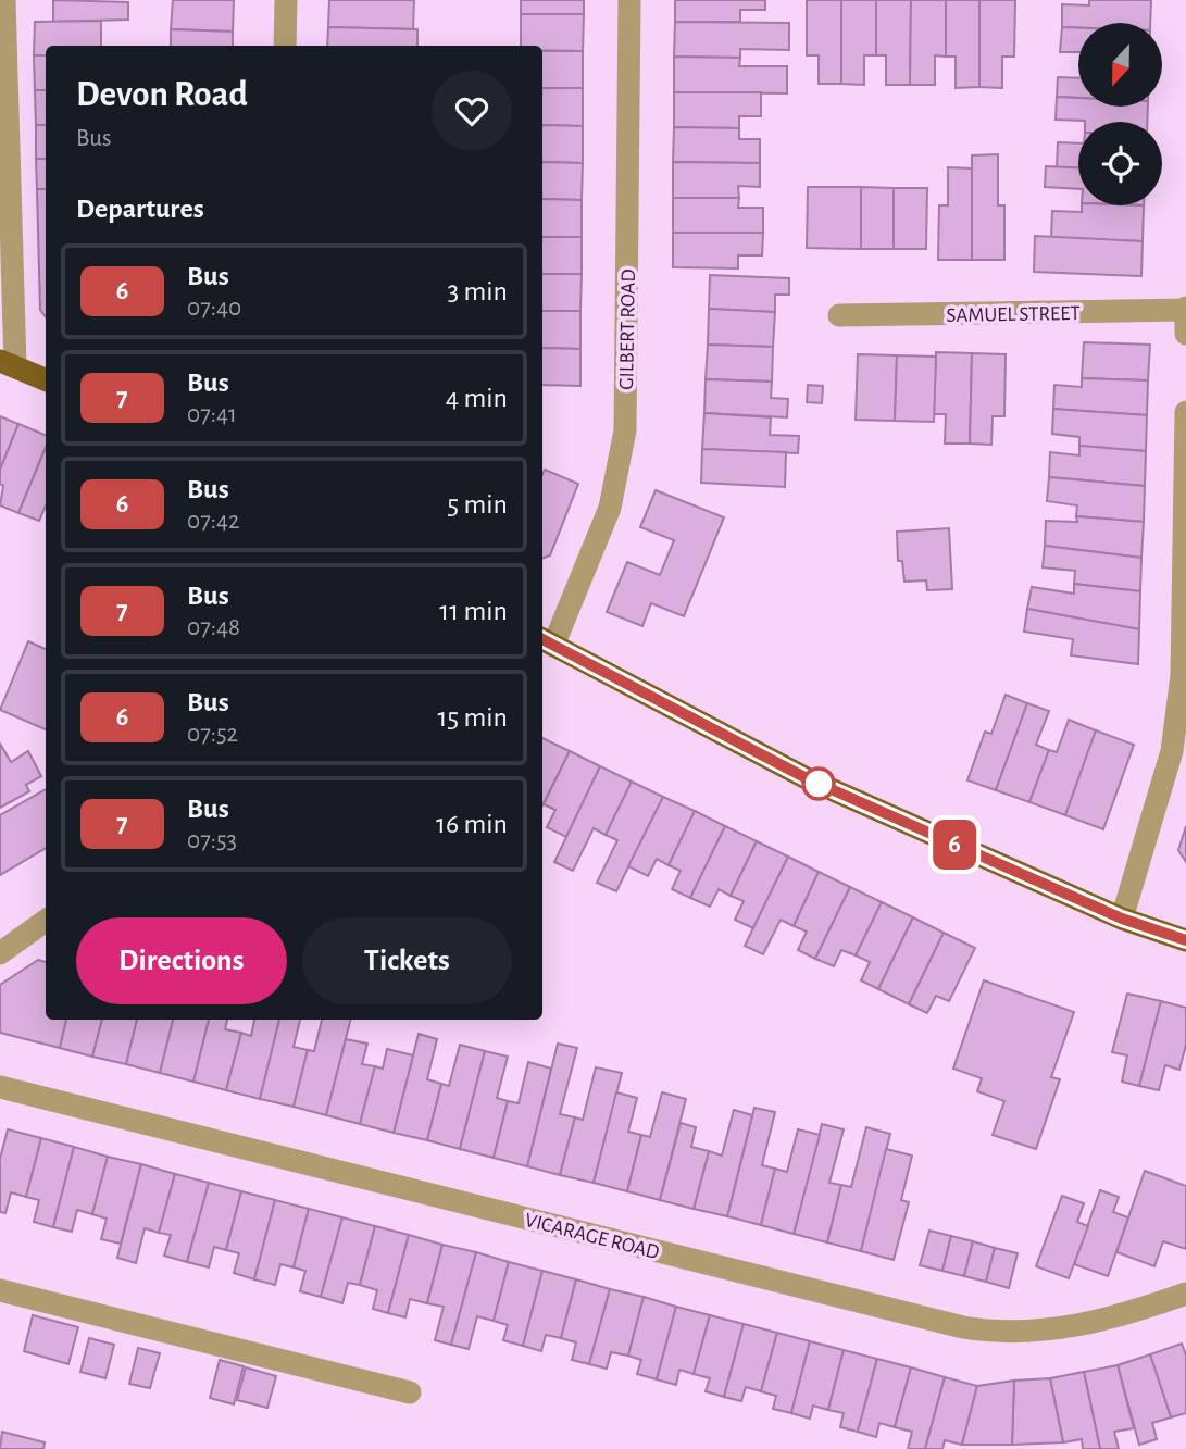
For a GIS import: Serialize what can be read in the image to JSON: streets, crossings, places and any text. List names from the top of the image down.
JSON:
{
  "streets": {
    "street": ["SAMUEL STREET", "GILBERT ROAD", "VICARAGE ROAD"]
  },
  "lines": ["bus line 6"],
  "north": "bottom",
  "page": {
    "on_map": "6",
    "heading": [
      ["Devon Road", "Bus"],
      "Departures"
    ],
    "list": [
      {
        "mark": "6",
        "name": "Bus",
        "note": "07:40",
        "value": "3 min"
      },
      {
        "mark": "7",
        "name": "Bus",
        "note": "07:41",
        "value": "4 min"
      },
      {
        "mark": "6",
        "name": "Bus",
        "note": "07:42",
        "value": "5 min"
      },
      {
        "mark": "7",
        "name": "Bus",
        "note": "07:48",
        "value": "11 min"
      },
      {
        "mark": "6",
        "name": "Bus",
        "note": "07:52",
        "value": "15 min"
      },
      {
        "mark": "7",
        "name": "Bus",
        "note": "07:53",
        "value": "16 min"
      }
    ],
    "buttons": ["Directions", "Tickets"]
  }
}
